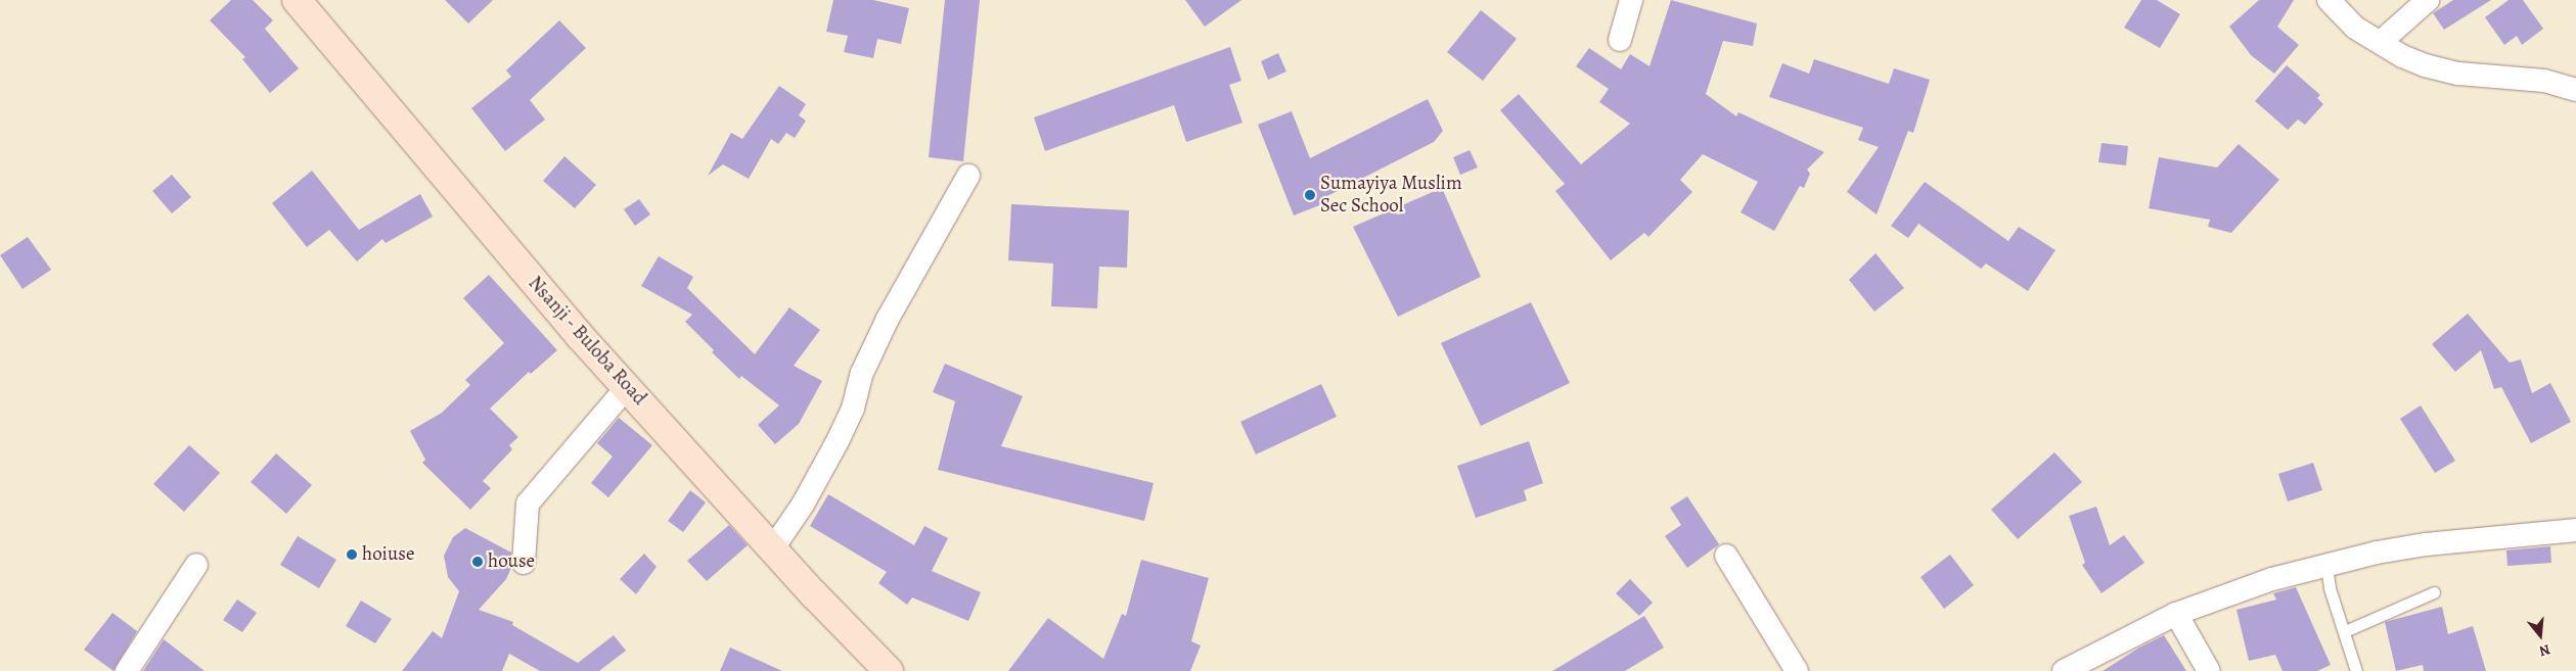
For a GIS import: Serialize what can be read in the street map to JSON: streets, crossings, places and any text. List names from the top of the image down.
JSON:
{
  "streets": {
    "main road": ["Nsanji - Buloba Road"]
  },
  "places": ["Sumayiya Muslim Sec School", "hoiuse", "house"],
  "north": "bottom"
}
